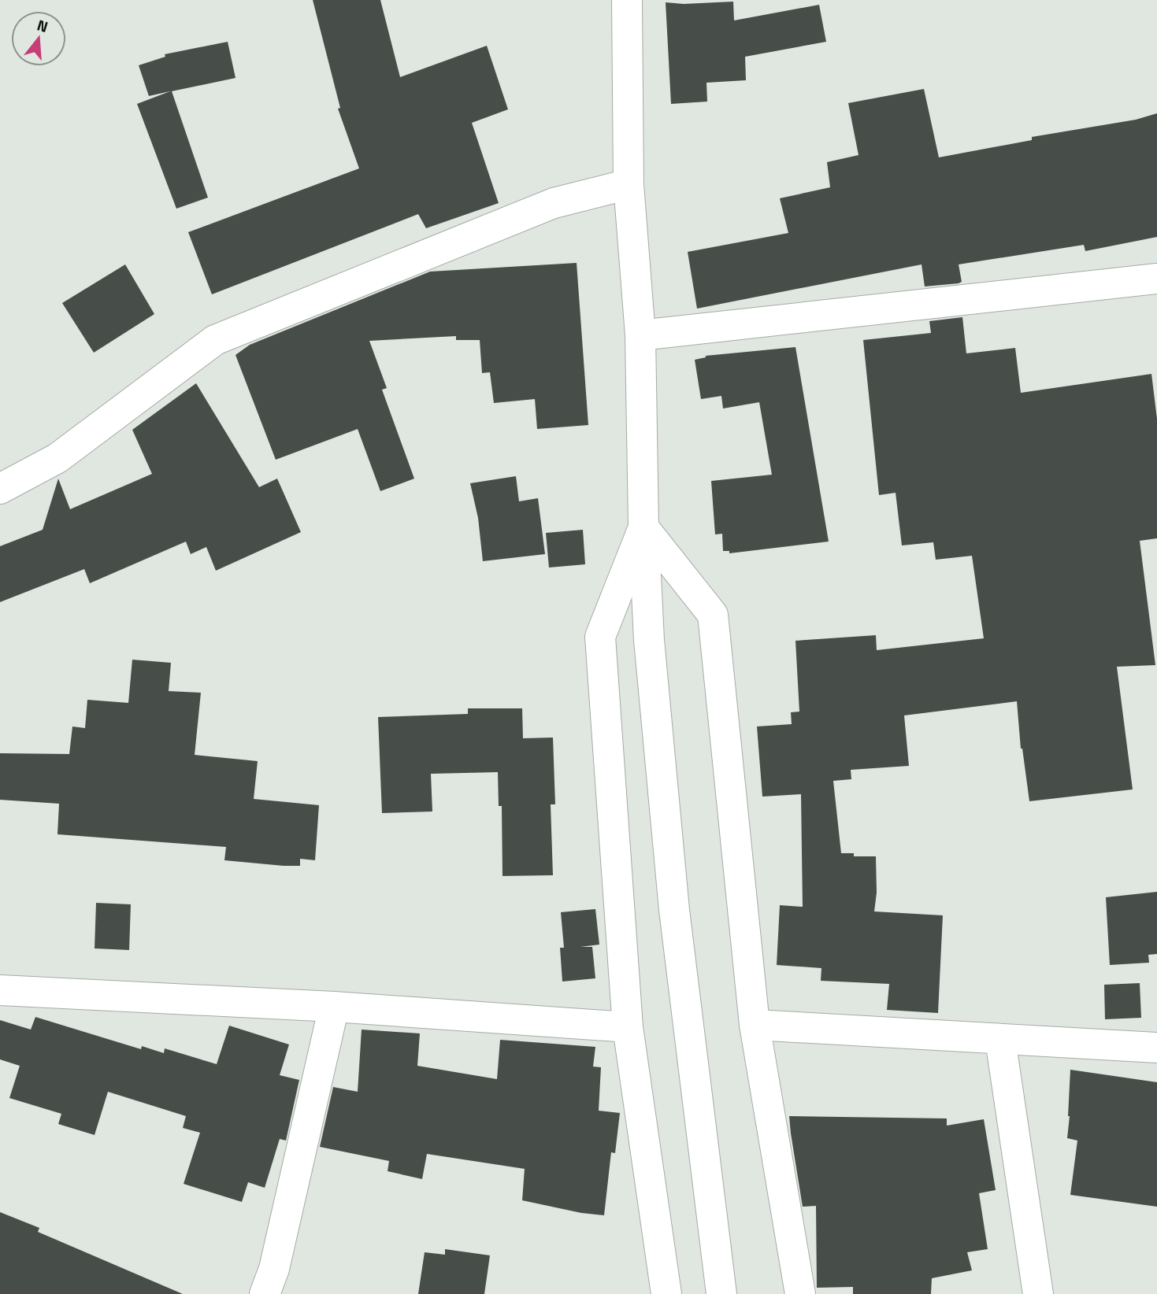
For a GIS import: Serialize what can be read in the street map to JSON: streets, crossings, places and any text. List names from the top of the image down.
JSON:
{
  "north": "top"
}
